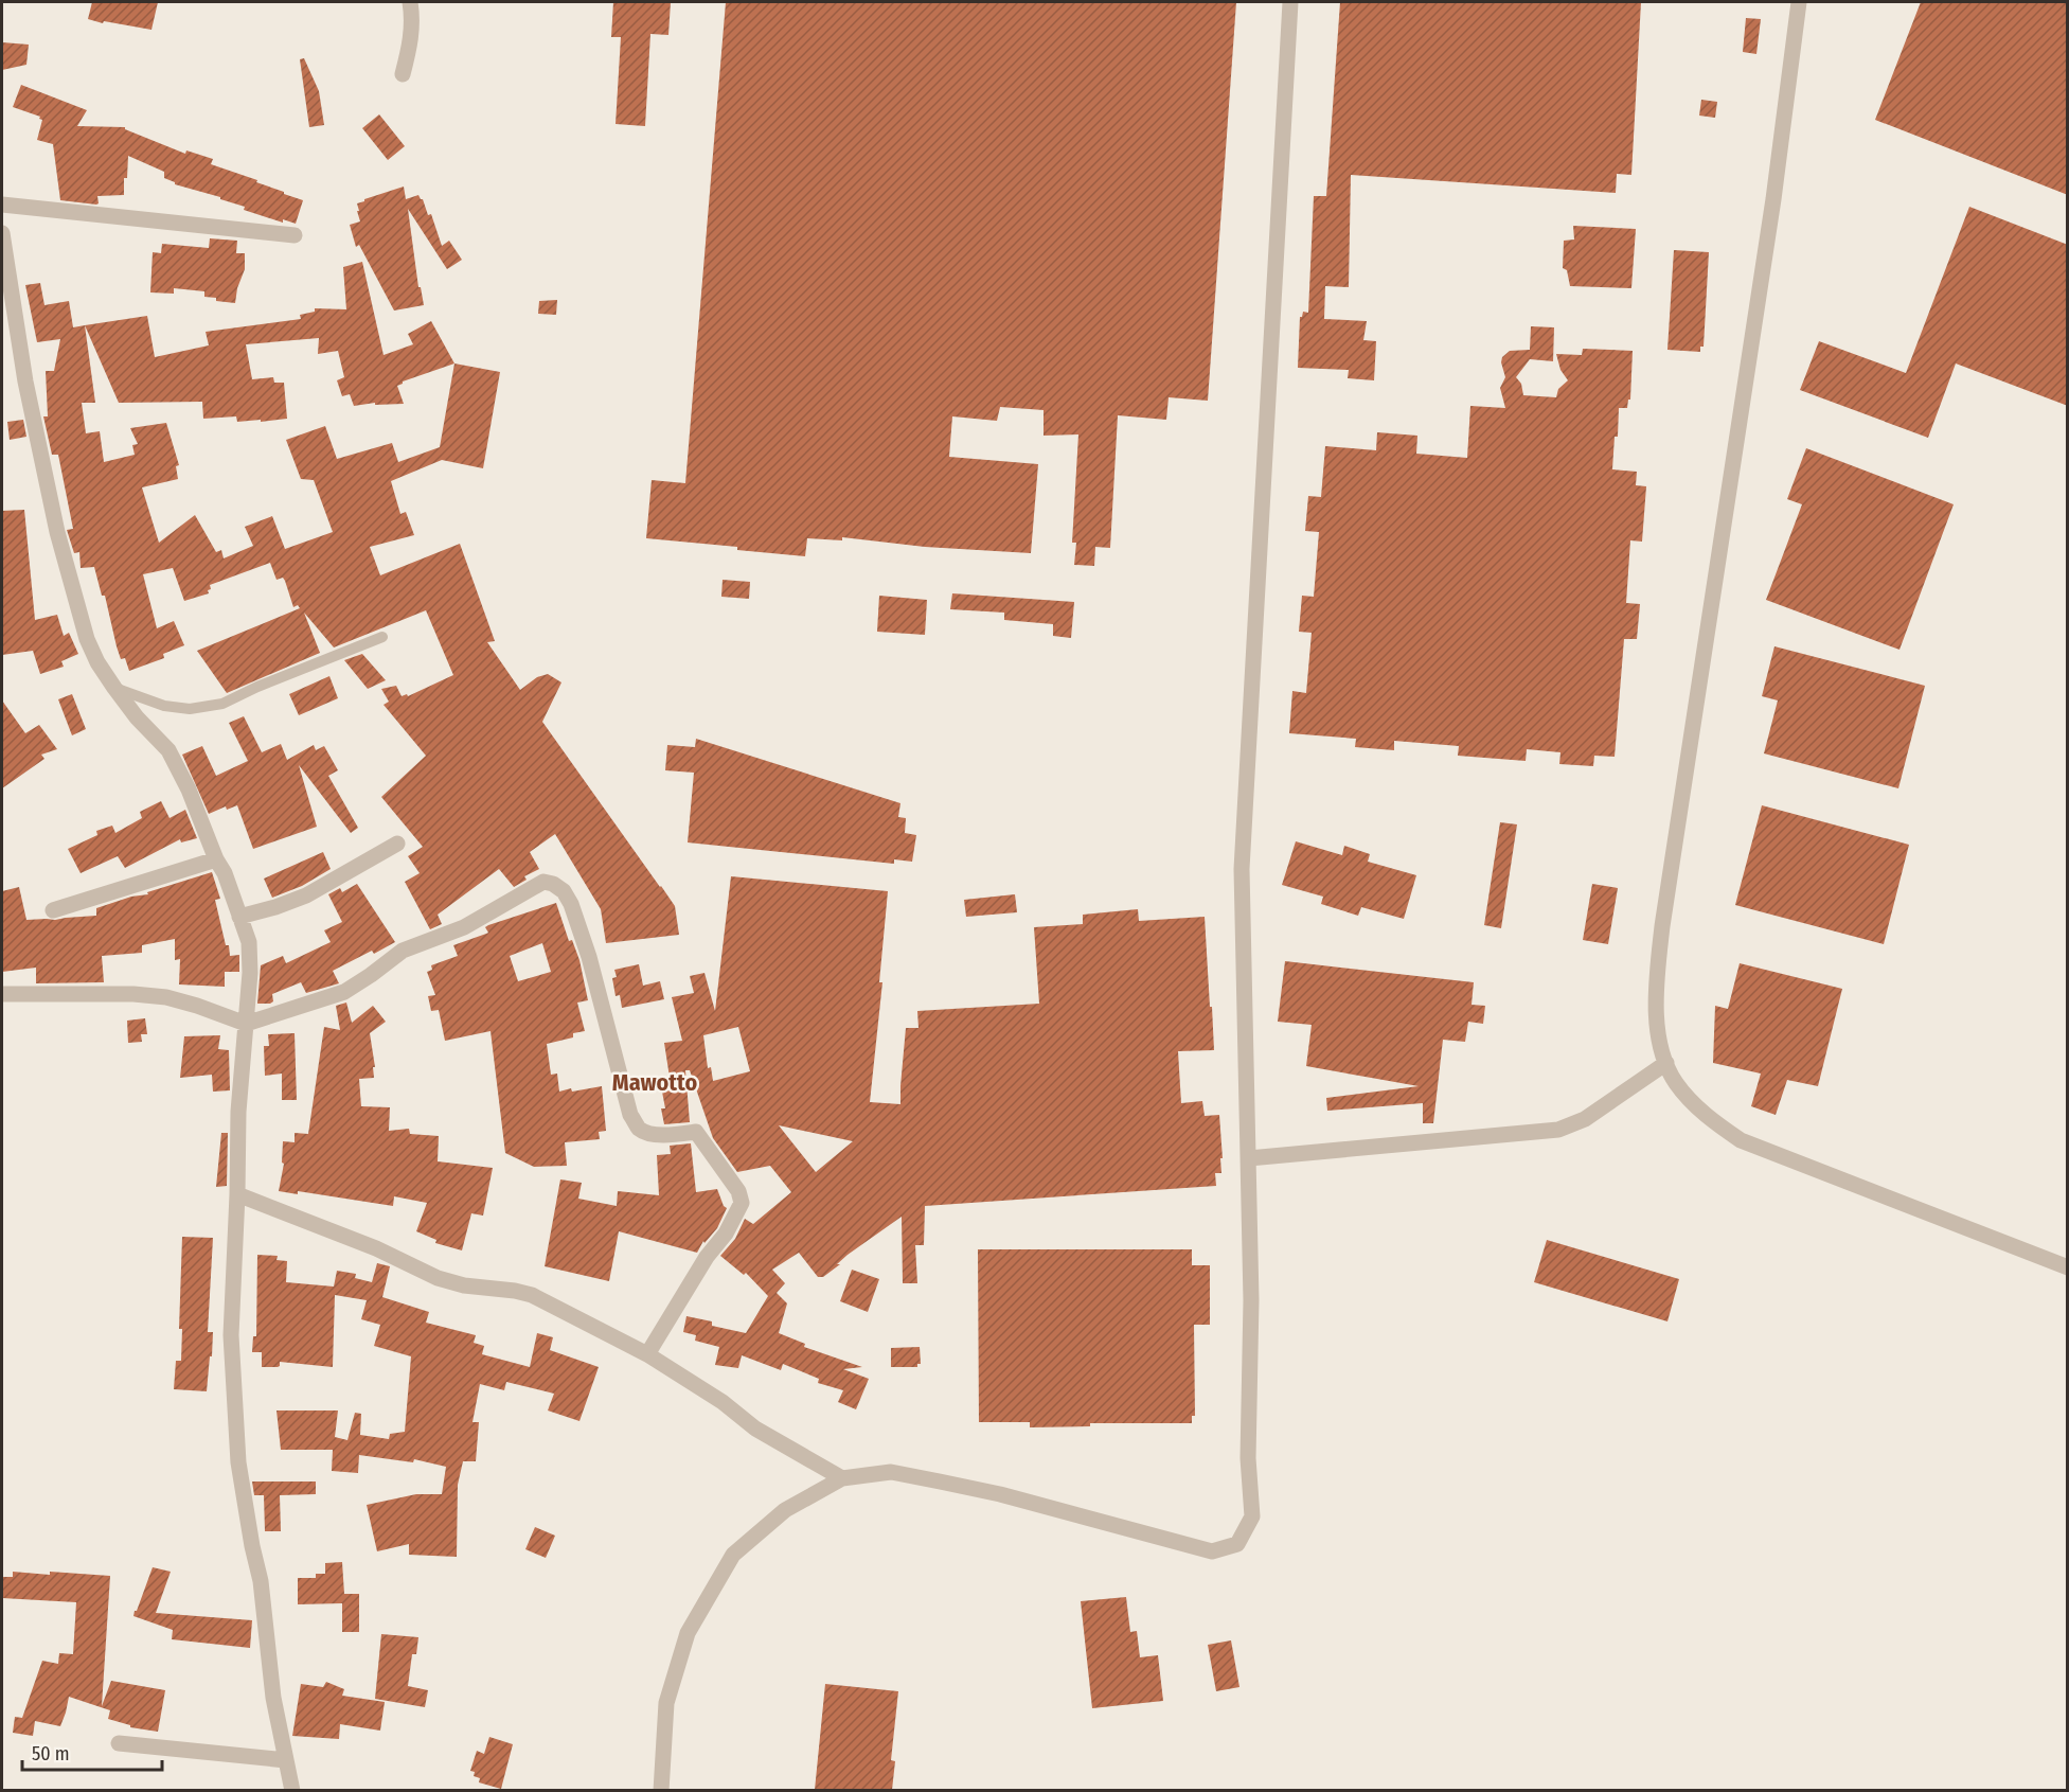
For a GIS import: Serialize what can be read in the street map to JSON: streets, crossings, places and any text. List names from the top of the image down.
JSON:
{
  "districts": ["Mawotto"],
  "scale_bar": "50 m"
}
